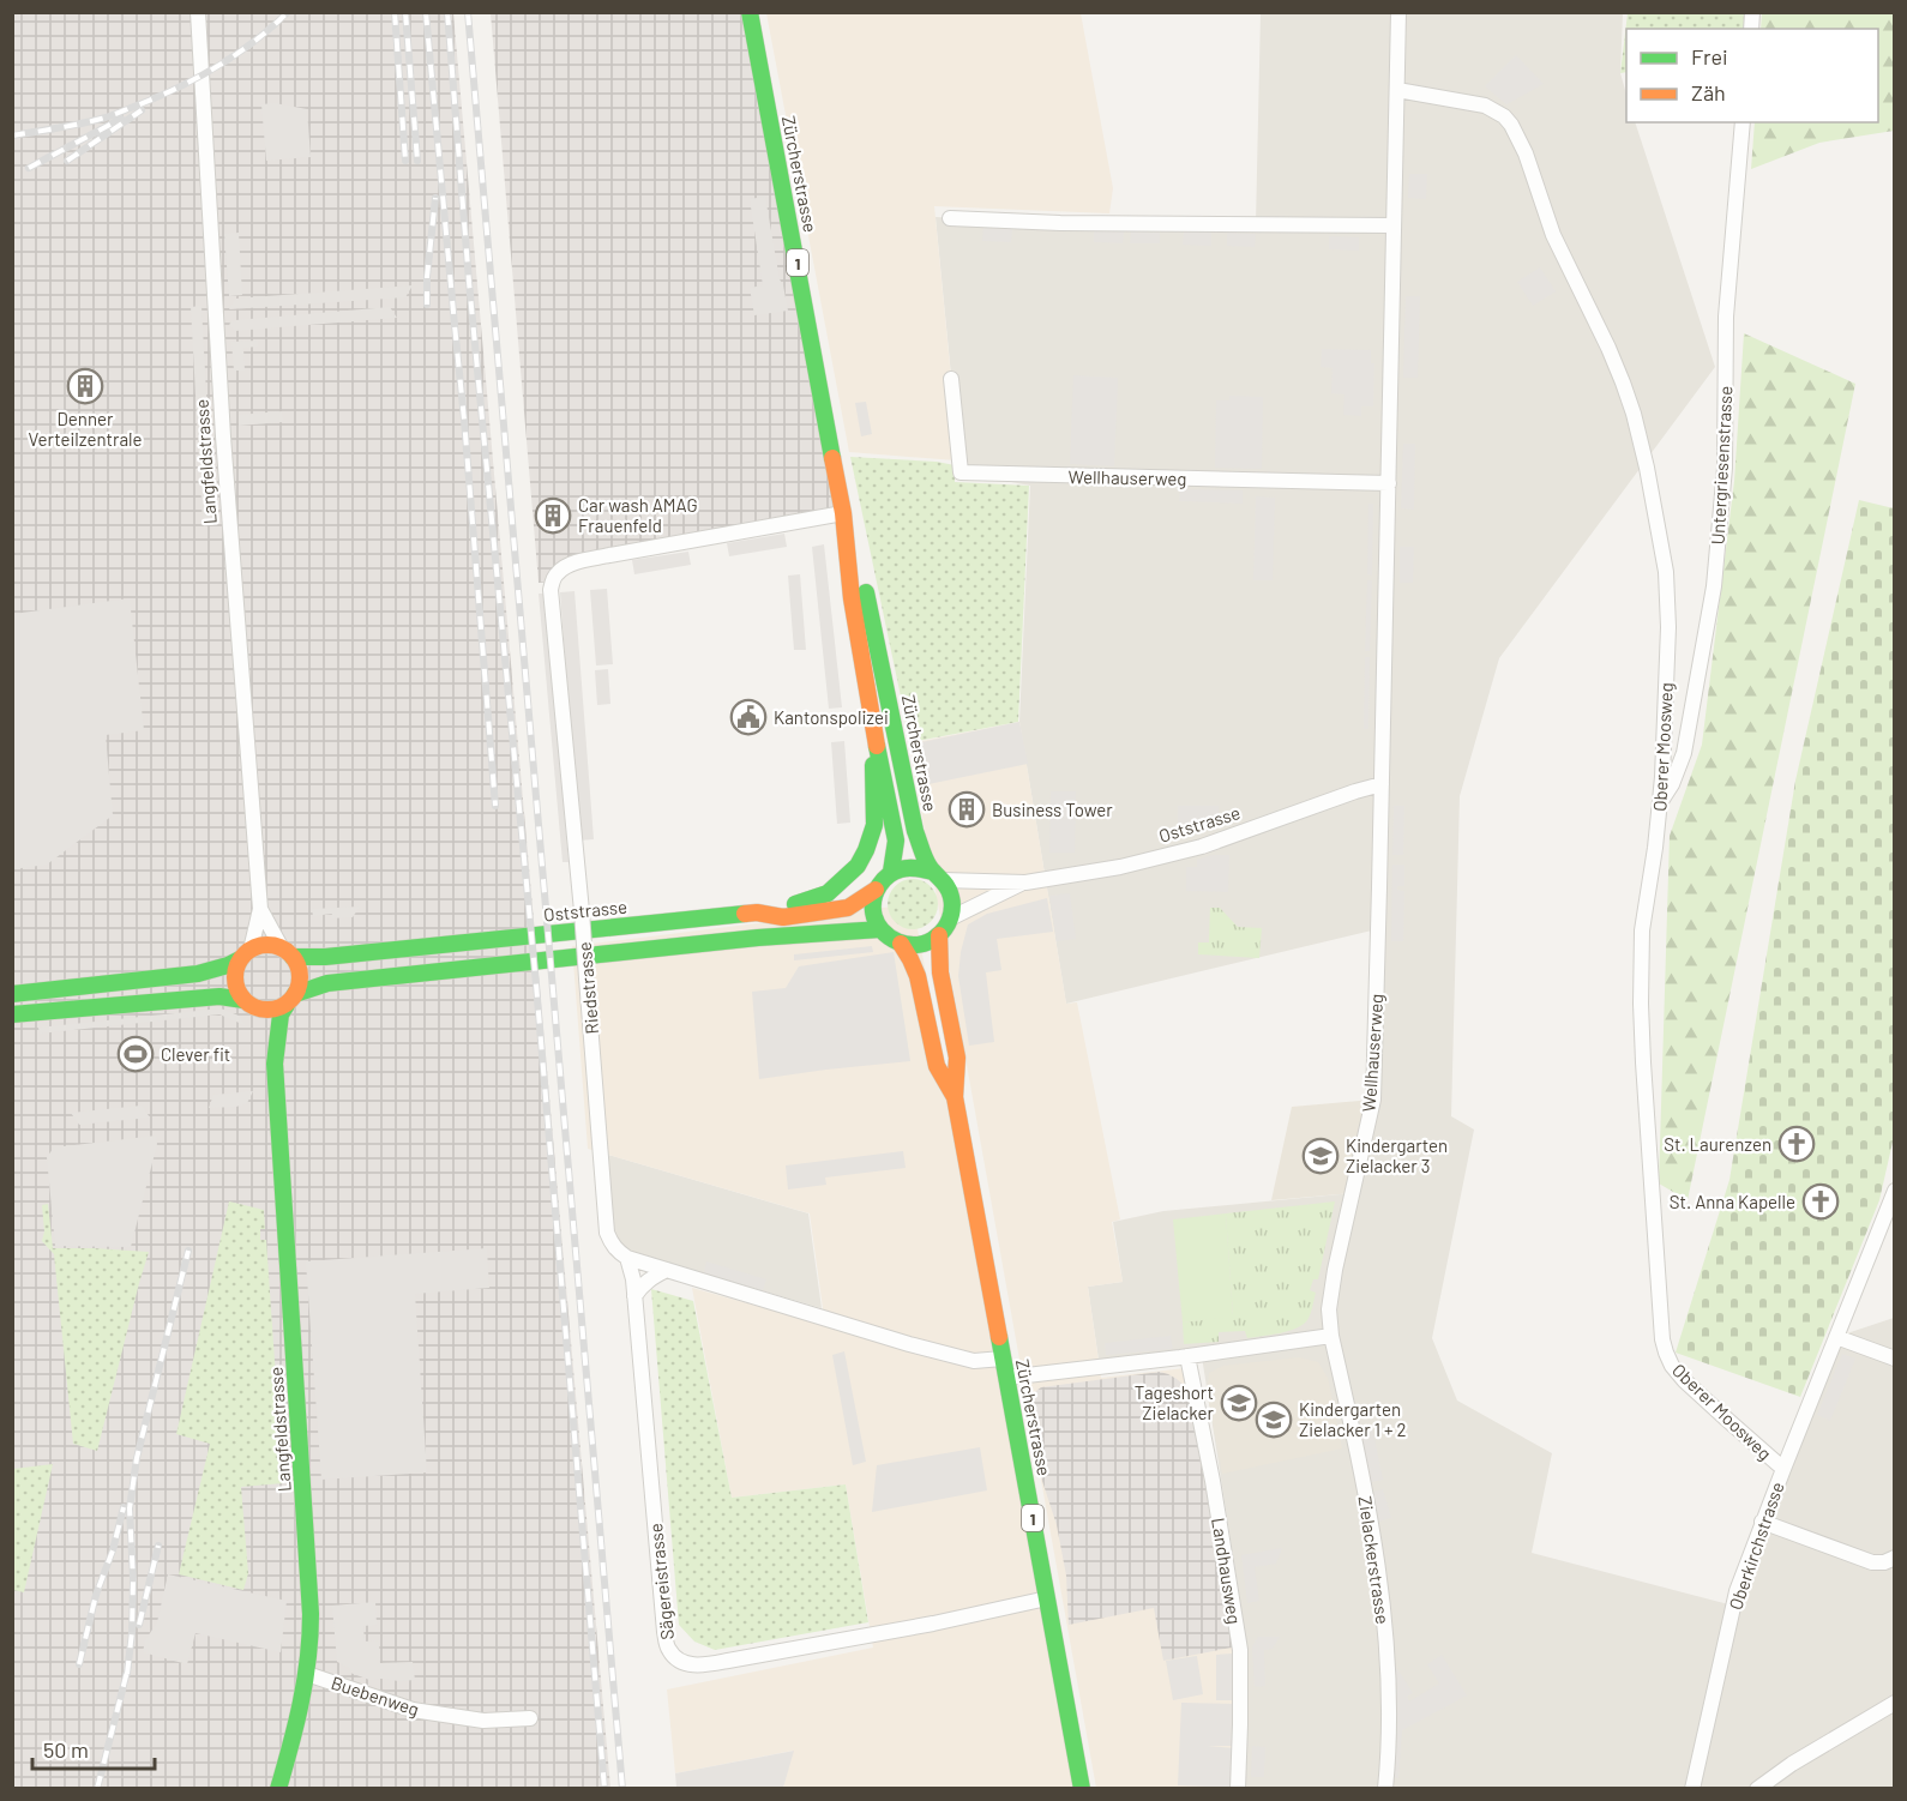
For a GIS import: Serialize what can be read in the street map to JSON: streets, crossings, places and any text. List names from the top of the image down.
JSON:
{
  "streets": {
    "main road": [
      "Zürcherstrasse",
      "1",
      "Langfeldstrasse",
      "Oststrasse"
    ],
    "street": [
      "Untergriesenstrasse",
      "Wellhauserweg",
      "Oberer Moosweg",
      "Riedstrasse",
      "Oberkirchstrasse",
      "Zielackerstrasse",
      "Landhausweg",
      "Sägereistrasse",
      "Buebenweg"
    ]
  },
  "crossings": [
    ["Zürcherstrasse", "Oststrasse"],
    ["Zürcherstrasse", "Riedstrasse"],
    ["Zürcherstrasse", "Sägereistrasse"],
    ["Langfeldstrasse", "Oststrasse"],
    ["Langfeldstrasse", "Buebenweg"],
    ["Untergriesenstrasse", "Oberer Moosweg"],
    ["Wellhauserweg", "Oberer Moosweg"],
    ["Wellhauserweg", "Oststrasse"],
    ["Wellhauserweg", "Zielackerstrasse"],
    ["Oberer Moosweg", "Oberkirchstrasse"],
    ["Riedstrasse", "Sägereistrasse"]
  ],
  "places": {
    "building": ["Denner Verteilzentrale", "Car wash AMAG Frauenfeld", "Business Tower"],
    "public building": ["Kantonspolizei"],
    "sports": ["Clever fit"],
    "church": ["St. Laurenzen", "St. Anna Kapelle"],
    "school or university": ["Kindergarten Zielacker 3", "Tageshort Zielacker", "Kindergarten Zielacker 1 + 2"]
  },
  "legend": ["Frei", "Zäh"],
  "scale_bar": "50 m"
}
